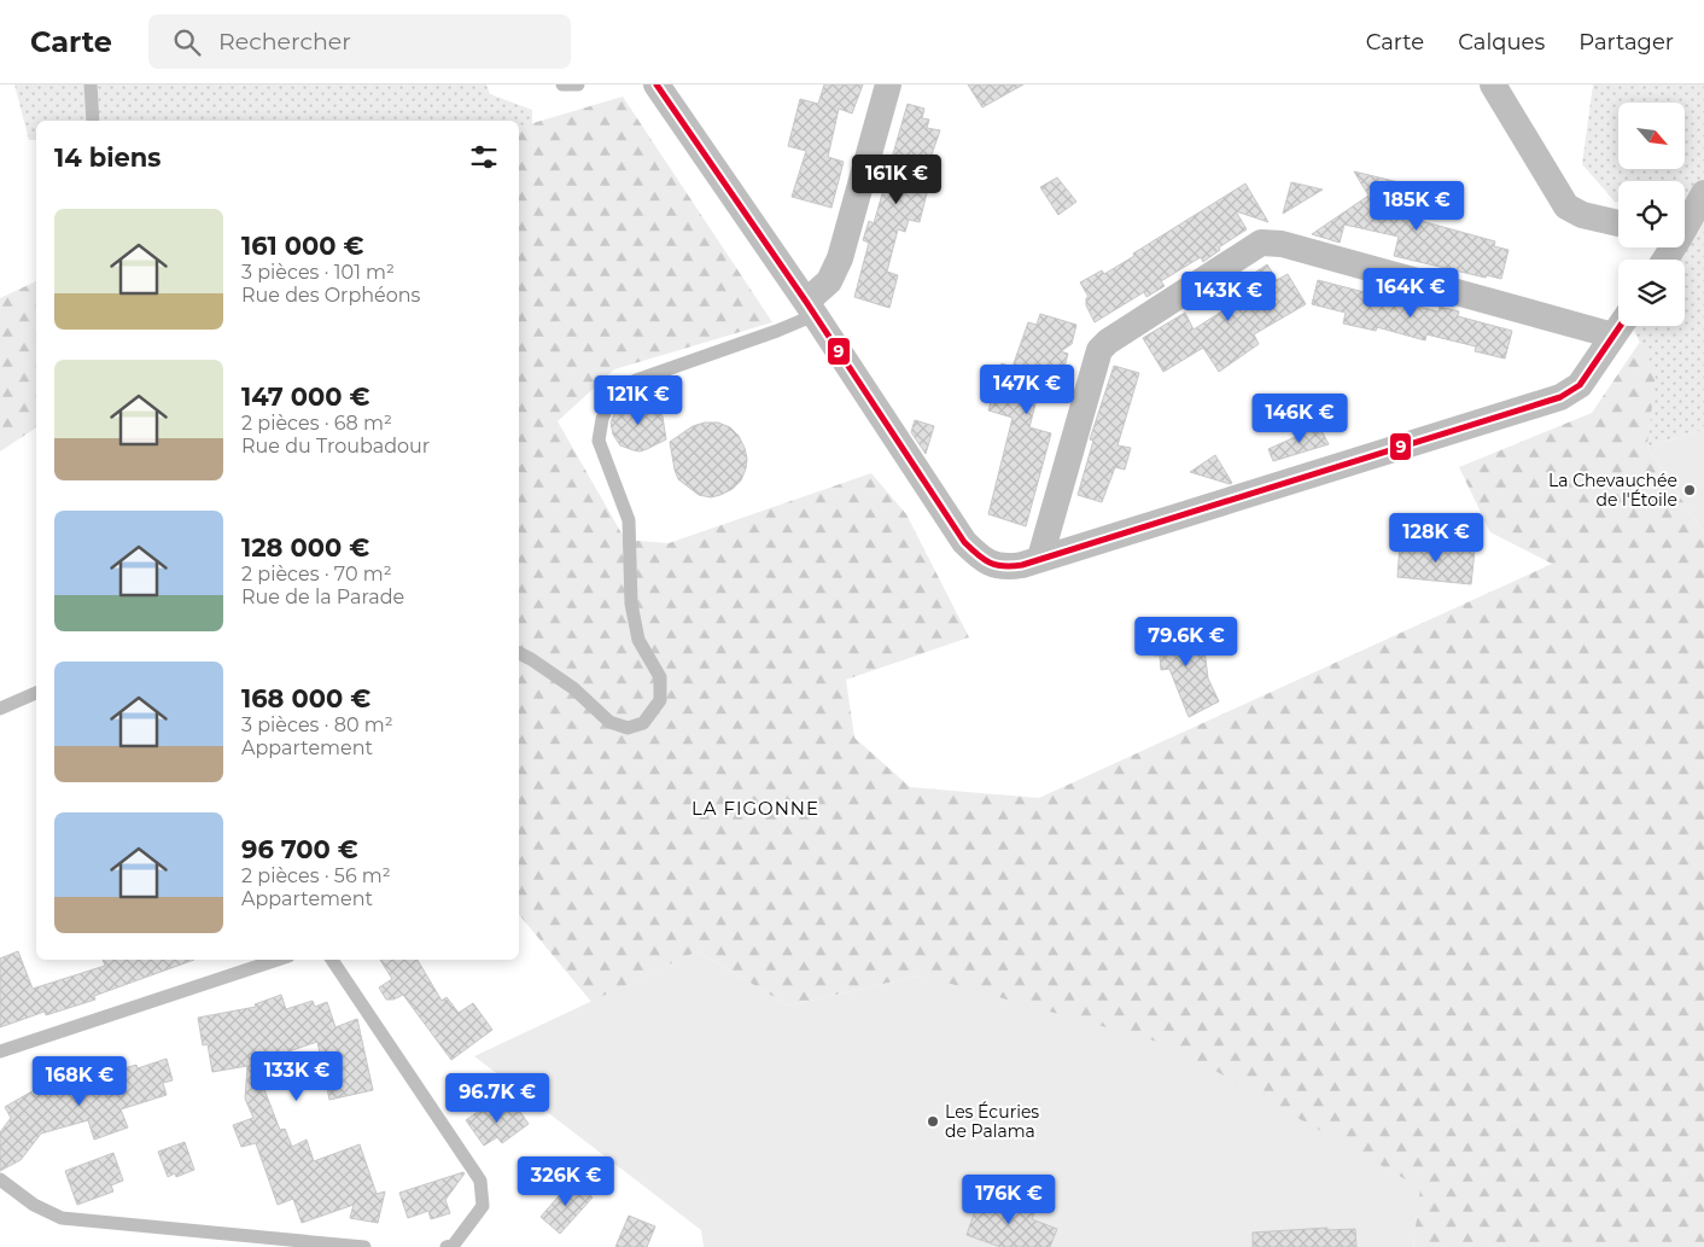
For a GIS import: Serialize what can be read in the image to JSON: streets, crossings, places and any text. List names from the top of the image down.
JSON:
{
  "districts": ["LA FIGONNE"],
  "places": ["La Chevauchée de l'Étoile", "Les Écuries de Palama"],
  "lines": ["transit line 9"],
  "north": "bottom right",
  "page": {
    "header": "Carte",
    "search": "Rechercher",
    "nav": ["Carte", "Calques", "Partager"],
    "heading": "14 biens",
    "price": [
      "161K €",
      "185K €",
      "164K €",
      "143K €",
      "147K €",
      "121K €",
      "146K €",
      "128K €",
      "79.6K €",
      "133K €",
      "168K €",
      "96.7K €",
      "326K €",
      "176K €"
    ],
    "list": [
      {
        "name": "161 000 €",
        "note": "3 pièces · 101 m² · Rue des Orphéons"
      },
      {
        "name": "147 000 €",
        "note": "2 pièces · 68 m² · Rue du Troubadour"
      },
      {
        "name": "128 000 €",
        "note": "2 pièces · 70 m² · Rue de la Parade"
      },
      {
        "name": "168 000 €",
        "note": "3 pièces · 80 m² · Appartement"
      },
      {
        "name": "96 700 €",
        "note": "2 pièces · 56 m² · Appartement"
      }
    ]
  }
}
